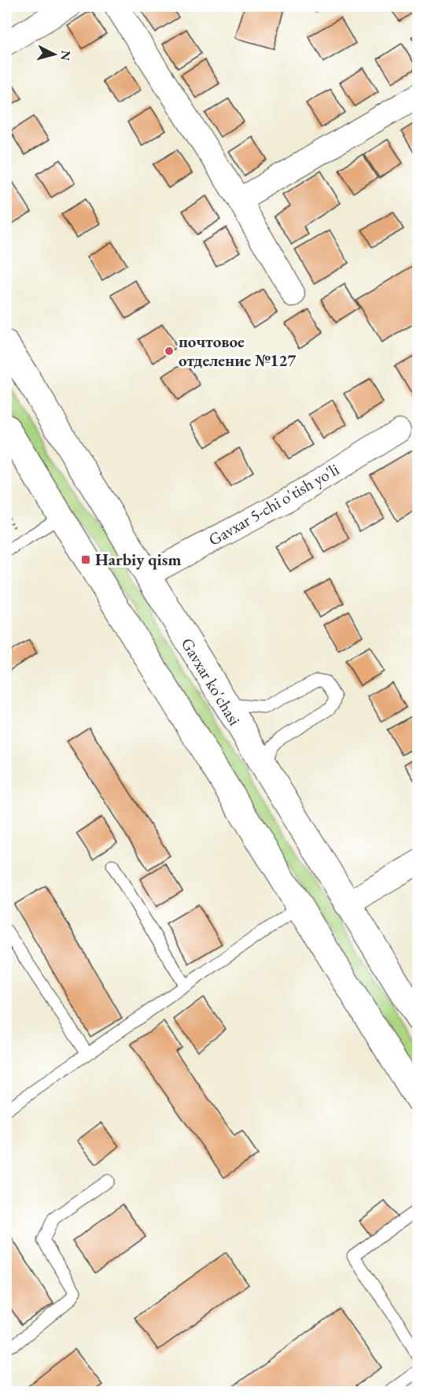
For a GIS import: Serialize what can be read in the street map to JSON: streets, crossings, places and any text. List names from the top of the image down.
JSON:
{
  "streets": {
    "main road": ["Gavxar ko'chasi"],
    "street": ["Gavxar 5-chi o'tish yo'li"]
  },
  "crossings": [
    ["Gavxar 5-chi o'tish yo'li", "Gavxar ko'chasi"]
  ],
  "places": {
    "other": ["почтовое отделение №127"],
    "transit": ["Harbiy qism"]
  },
  "north": "right"
}
